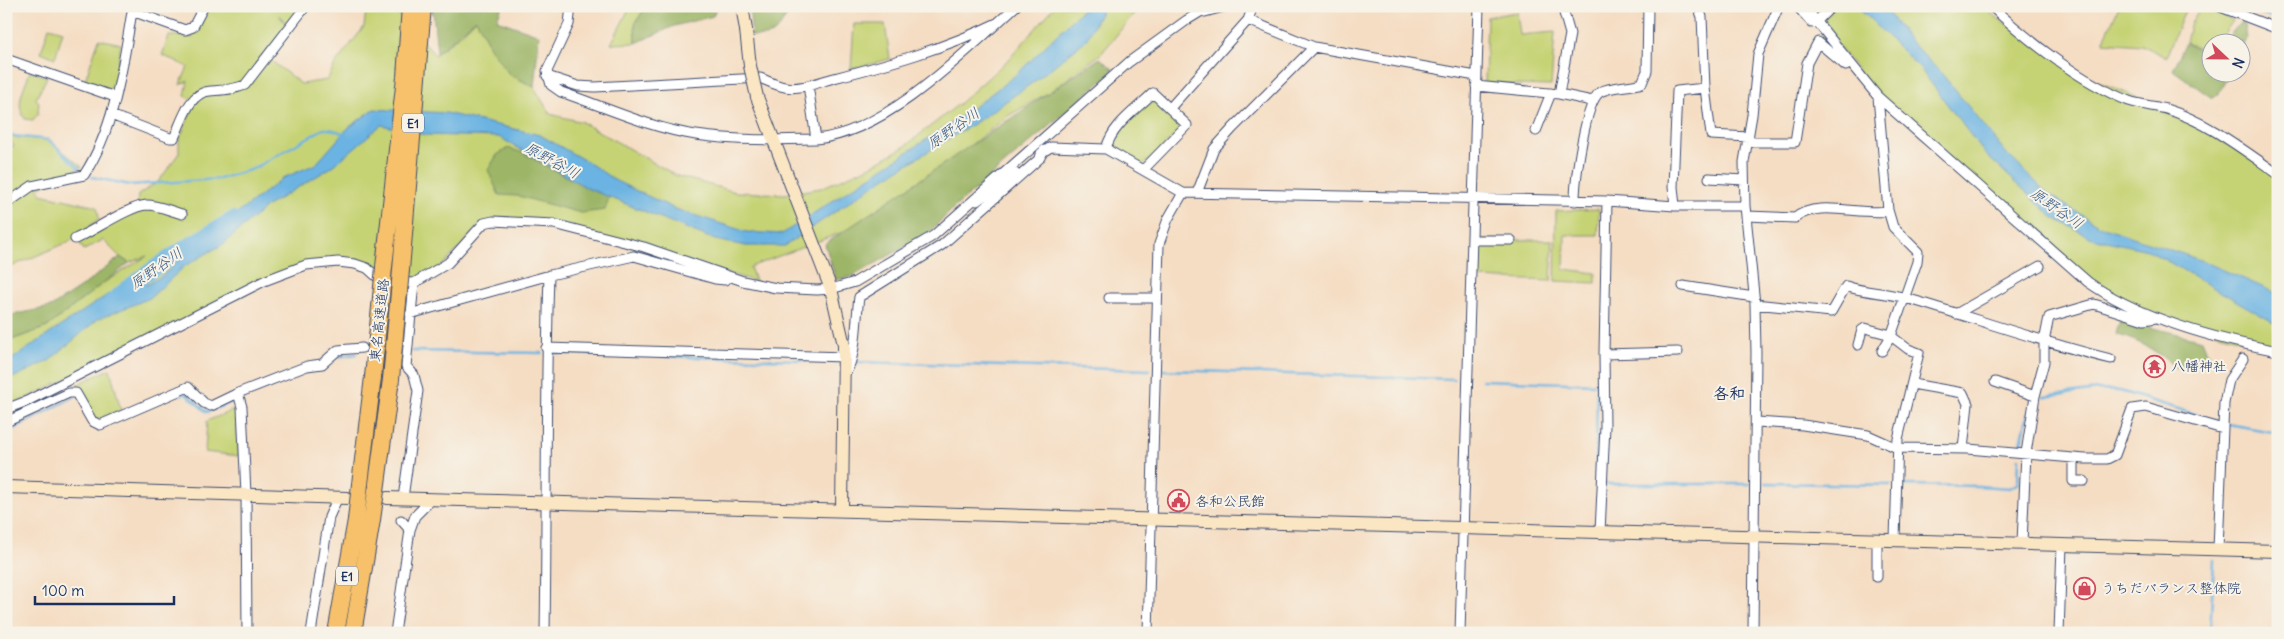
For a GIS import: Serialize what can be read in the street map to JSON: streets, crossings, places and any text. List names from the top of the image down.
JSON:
{
  "streets": {
    "highway": ["E1", "東名高速道路"]
  },
  "districts": ["各和"],
  "water": ["原野谷川"],
  "places": {
    "temple": ["八幡神社"],
    "public building": ["各和公民館"],
    "shop": ["うちだバランス整体院"]
  },
  "scale_bar": "100 m",
  "north": "right"
}
